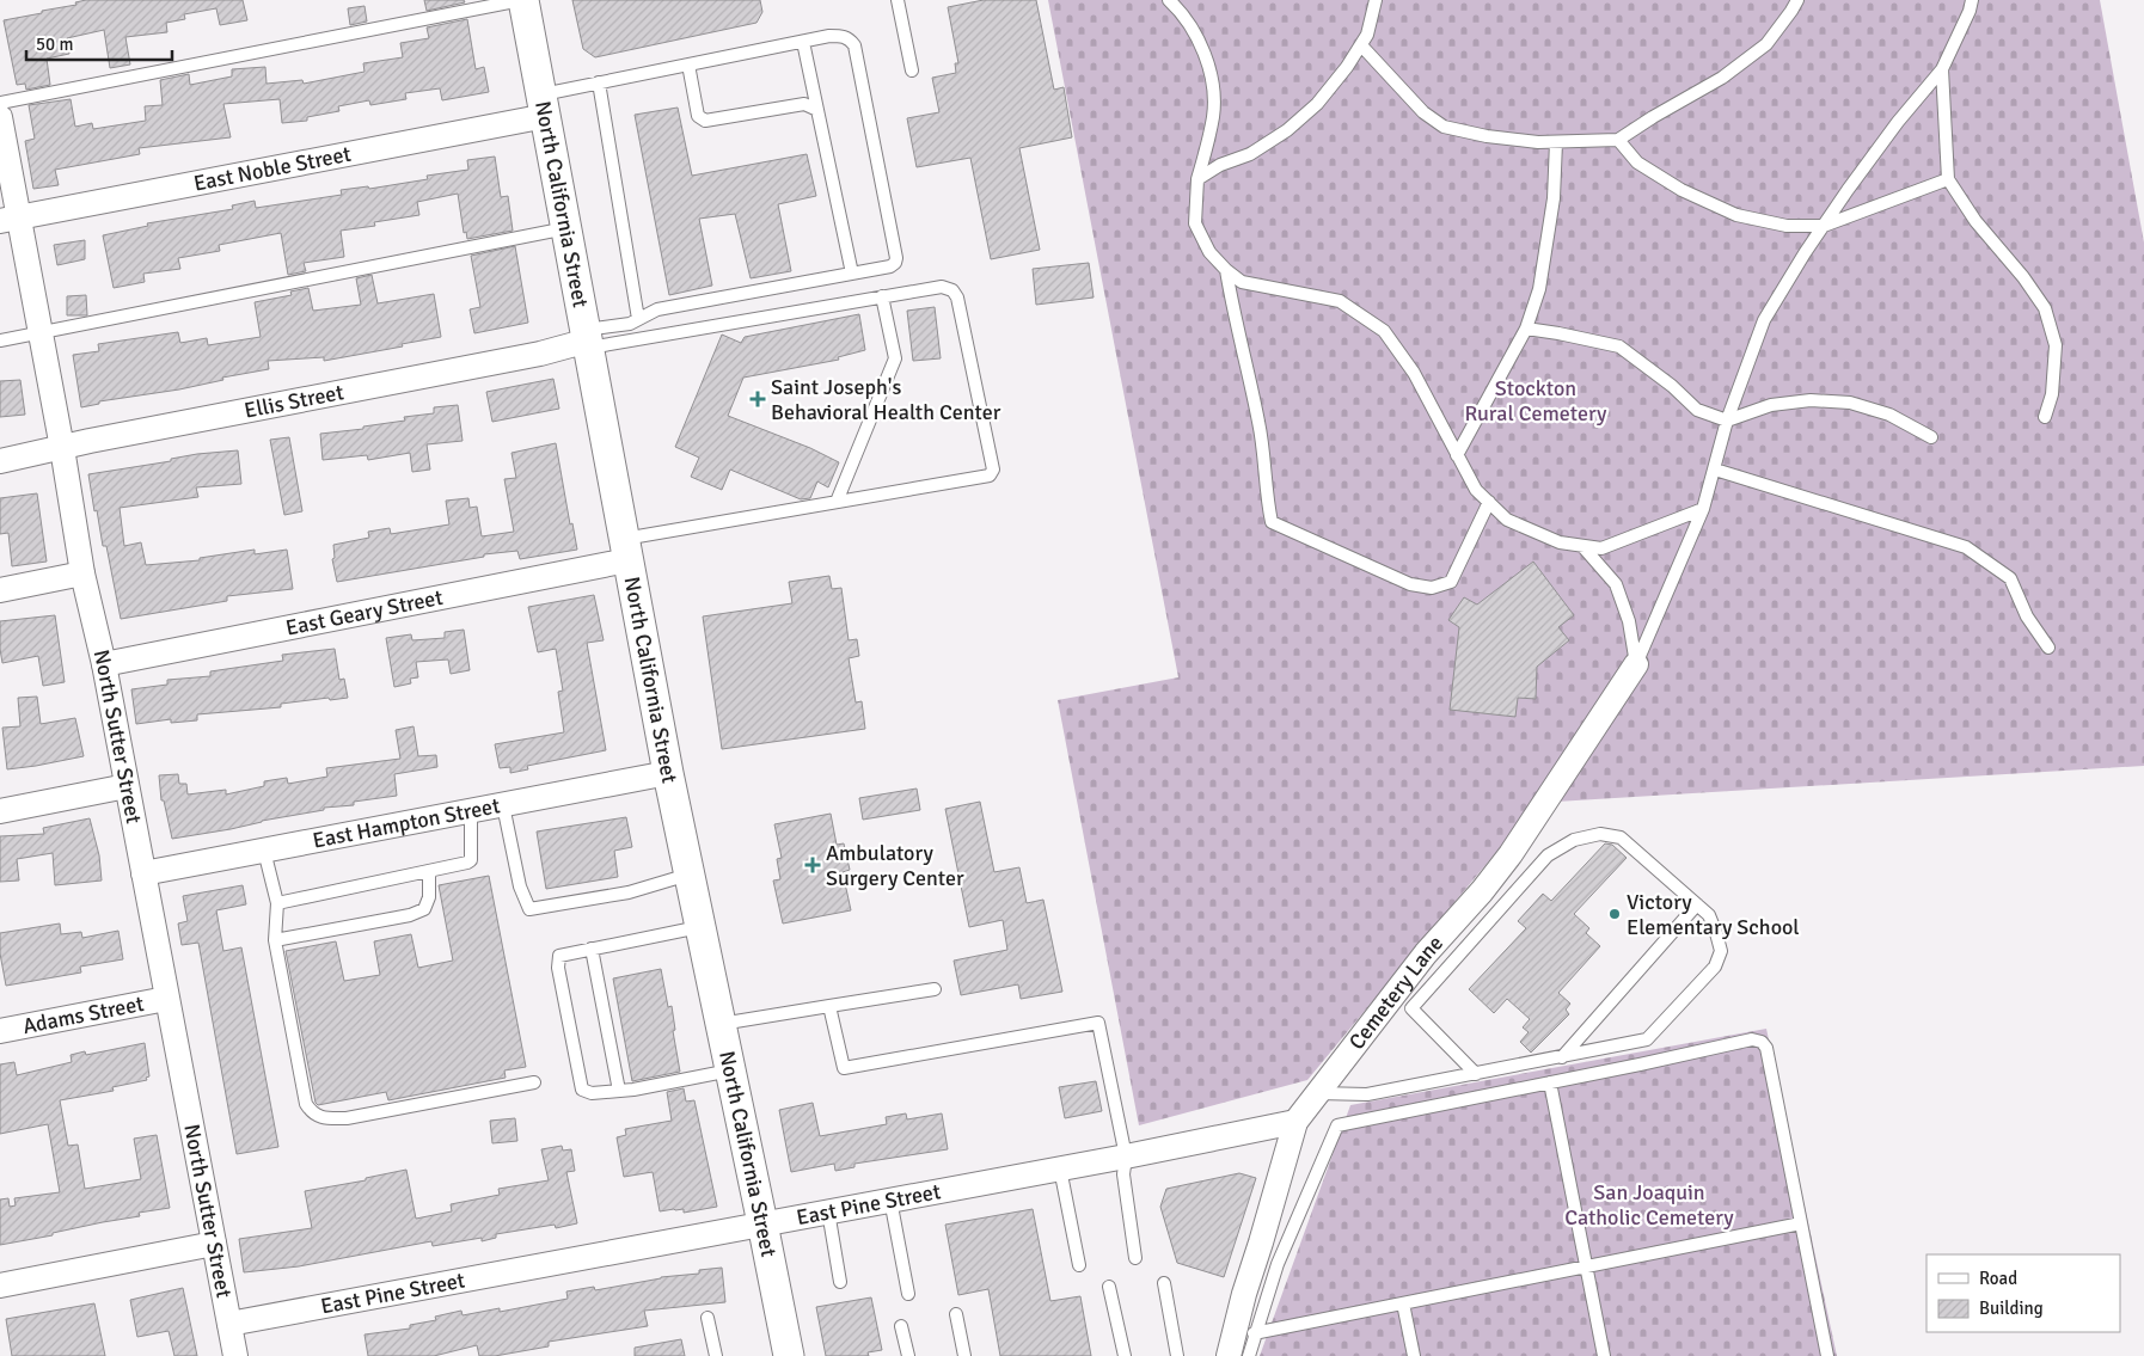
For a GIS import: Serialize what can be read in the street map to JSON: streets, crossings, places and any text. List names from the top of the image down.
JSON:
{
  "streets": {
    "street": [
      "East Noble Street",
      "North California Street",
      "Ellis Street",
      "East Geary Street",
      "North Sutter Street",
      "East Hampton Street",
      "Cemetery Lane",
      "Adams Street",
      "East Pine Street"
    ]
  },
  "crossings": [
    ["East Noble Street", "North California Street"],
    ["East Noble Street", "North Sutter Street"],
    ["North California Street", "Ellis Street"],
    ["North California Street", "East Geary Street"],
    ["North California Street", "East Hampton Street"],
    ["North California Street", "East Pine Street"],
    ["Ellis Street", "North Sutter Street"],
    ["East Geary Street", "North Sutter Street"],
    ["North Sutter Street", "East Hampton Street"],
    ["North Sutter Street", "Adams Street"],
    ["North Sutter Street", "East Pine Street"],
    ["Cemetery Lane", "East Pine Street"]
  ],
  "parks": ["Stockton Rural Cemetery", "San Joaquin Catholic Cemetery"],
  "places": {
    "health": ["Saint Joseph's Behavioral Health Center", "Ambulatory Surgery Center"],
    "other": ["Victory Elementary School"]
  },
  "legend": ["Road", "Building"],
  "scale_bar": "50 m"
}
